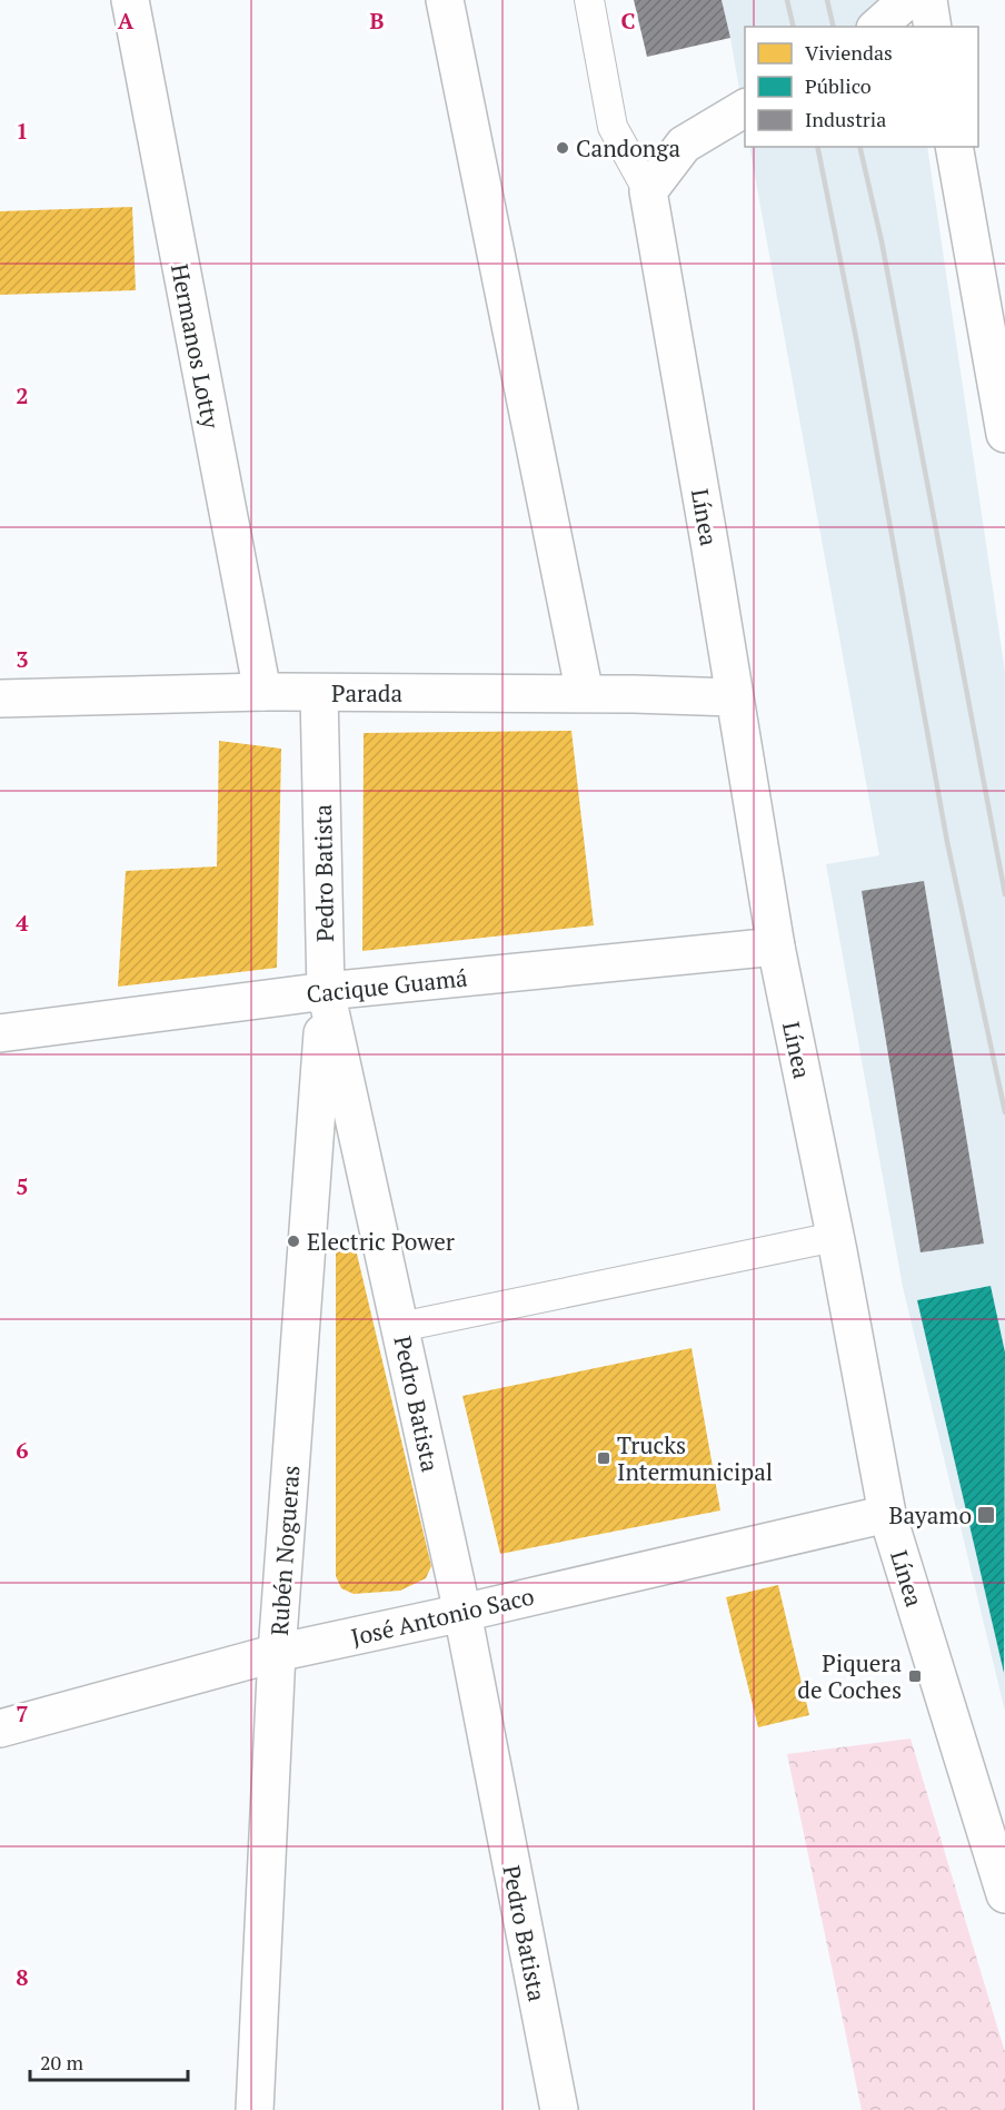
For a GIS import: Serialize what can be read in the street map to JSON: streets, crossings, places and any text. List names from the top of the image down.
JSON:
{
  "streets": {
    "street": [
      "Hermanos Lotty",
      "Línea",
      "Parada",
      "Pedro Batista",
      "Cacique Guamá",
      "Rubén Nogueras",
      "José Antonio Saco"
    ]
  },
  "crossings": [
    ["Hermanos Lotty", "Parada"],
    ["Línea", "Parada"],
    ["Línea", "Cacique Guamá"],
    ["Línea", "José Antonio Saco"],
    ["Parada", "Pedro Batista"],
    ["Pedro Batista", "Cacique Guamá"],
    ["Pedro Batista", "Rubén Nogueras"],
    ["Pedro Batista", "José Antonio Saco"],
    ["Cacique Guamá", "Rubén Nogueras"],
    ["Rubén Nogueras", "José Antonio Saco"]
  ],
  "places": {
    "other": ["Candonga", "Electric Power"],
    "transit": ["Trucks Intermunicipal", "Bayamo", "Piquera de Coches"]
  },
  "legend": ["Viviendas", "Público", "Industria"],
  "scale_bar": "20 m",
  "grid": {
    "columns": ["A", "B", "C"],
    "rows": [
      "1",
      "2",
      "3",
      "4",
      "5",
      "6",
      "7",
      "8"
    ]
  }
}
